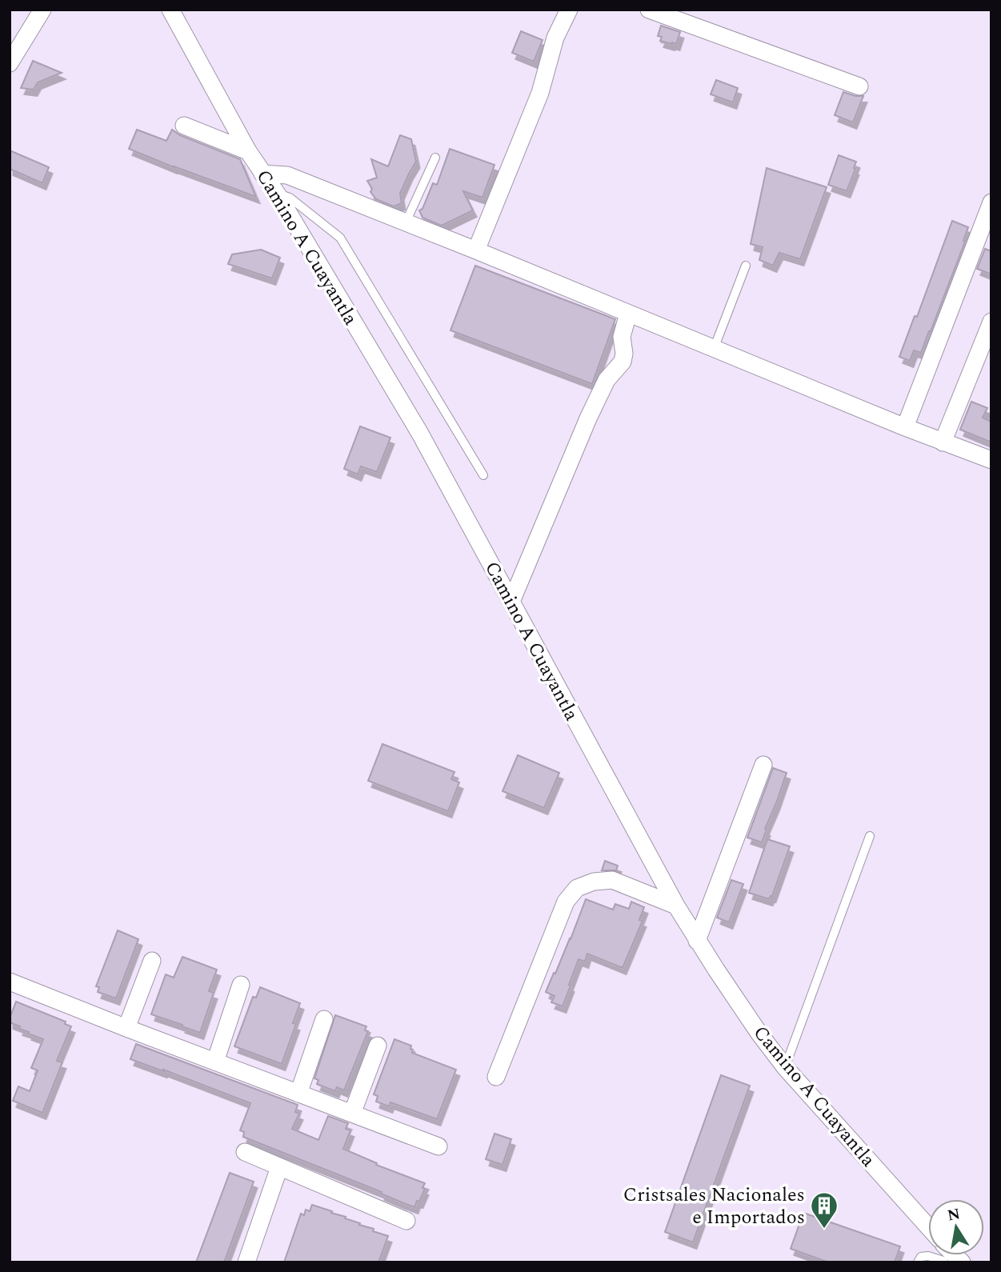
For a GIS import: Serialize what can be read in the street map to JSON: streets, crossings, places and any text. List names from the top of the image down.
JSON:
{
  "streets": {
    "street": ["Camino A Cuayantla"]
  },
  "places": {
    "building": ["Cristsales Nacionales e Importados"]
  },
  "north": "top"
}
